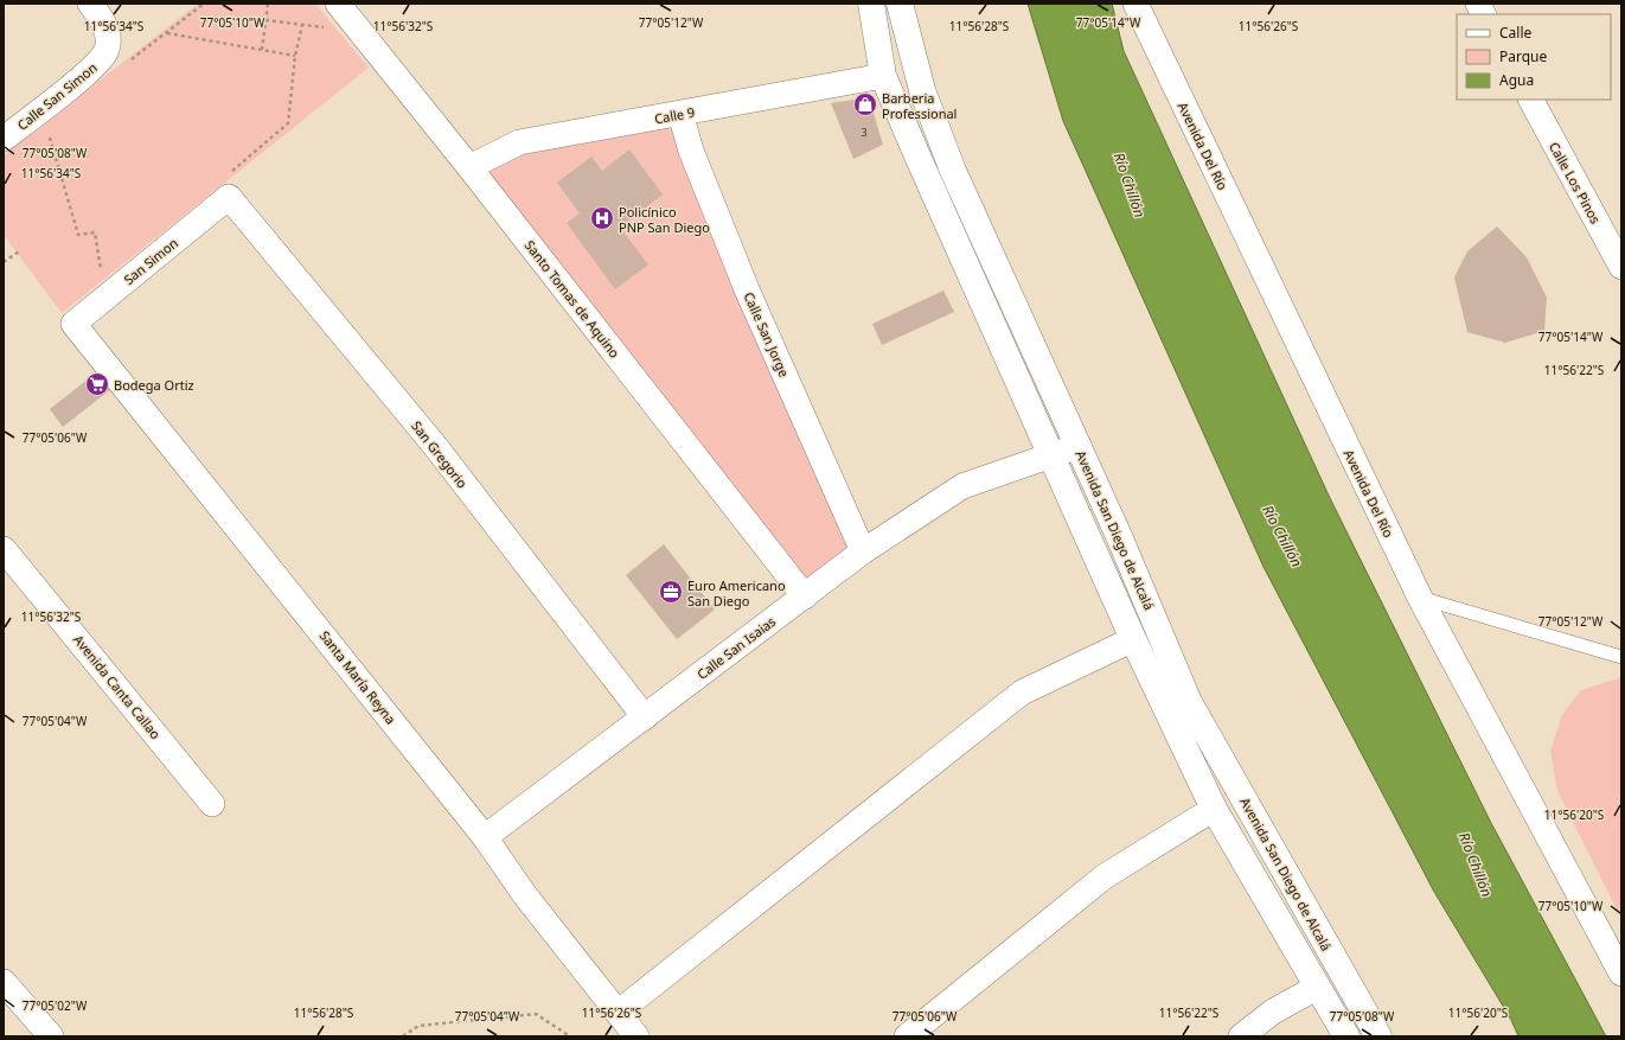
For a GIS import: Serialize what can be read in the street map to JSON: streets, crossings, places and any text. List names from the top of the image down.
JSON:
{
  "streets": {
    "main road": ["Avenida San Diego de Alcalá"],
    "street": [
      "Calle San Simon",
      "Calle 9",
      "Avenida Del Río",
      "Calle Los Pinos",
      "San Simon",
      "Santo Tomas de Aquino",
      "Calle San Jorge",
      "San Gregorio",
      "Calle San Isaias",
      "Santa María Reyna",
      "Avenida Canta Callao"
    ]
  },
  "crossings": [
    ["Calle 9", "Santo Tomas de Aquino"],
    ["Calle 9", "Calle San Jorge"],
    ["Calle 9", "Avenida San Diego de Alcalá"],
    ["San Simon", "San Gregorio"],
    ["San Simon", "Santa María Reyna"],
    ["Santo Tomas de Aquino", "Calle San Isaias"],
    ["Calle San Jorge", "Calle San Isaias"],
    ["San Gregorio", "Calle San Isaias"],
    ["Avenida San Diego de Alcalá", "Calle San Isaias"],
    ["Calle San Isaias", "Santa María Reyna"]
  ],
  "water": ["Río Chillón"],
  "places": {
    "shop": ["Barberia Professional"],
    "hospital": ["Policínico PNP San Diego"],
    "supermarket": ["Bodega Ortiz"],
    "office": ["Euro Americano San Diego"]
  },
  "house_numbers": ["3"],
  "legend": ["Calle", "Parque", "Agua"],
  "coordinates": [
    "77°05'12\"W",
    "77°05'14\"W",
    "77°05'10\"W",
    "11°56'34\"S",
    "11°56'32\"S",
    "11°56'28\"S",
    "11°56'26\"S",
    "77°05'08\"W",
    "11°56'22\"S",
    "77°05'06\"W",
    "77°05'04\"W",
    "11°56'20\"S",
    "77°05'02\"W"
  ]
}
